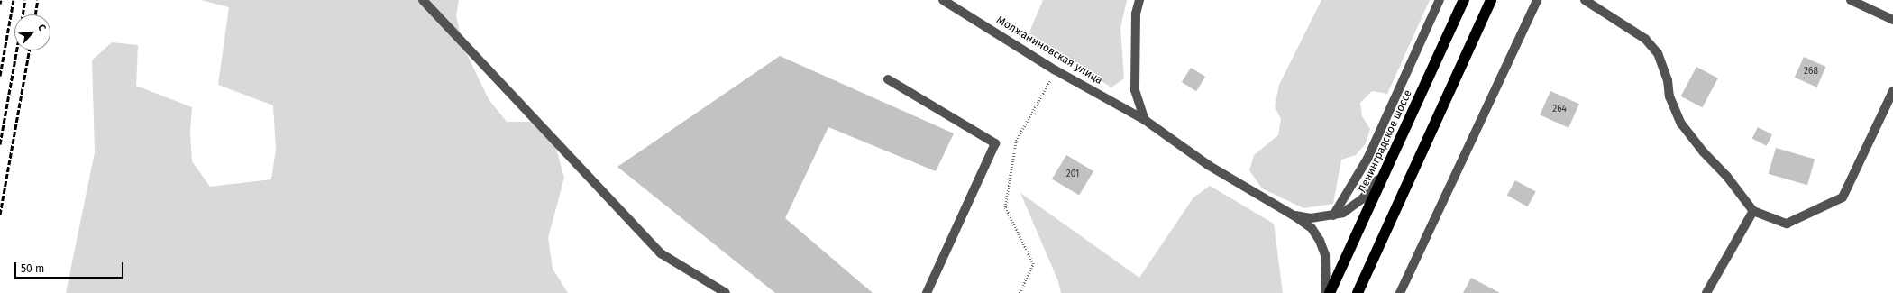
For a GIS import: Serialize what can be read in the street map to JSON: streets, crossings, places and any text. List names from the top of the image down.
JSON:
{
  "streets": {
    "highway": ["Ленинградское шоссе"],
    "street": ["Молжаниновская улица"]
  },
  "crossings": [
    ["Молжаниновская улица", "Ленинградское шоссе"]
  ],
  "house_numbers": ["268", "264", "201"],
  "scale_bar": "50 m",
  "north": "top right"
}
